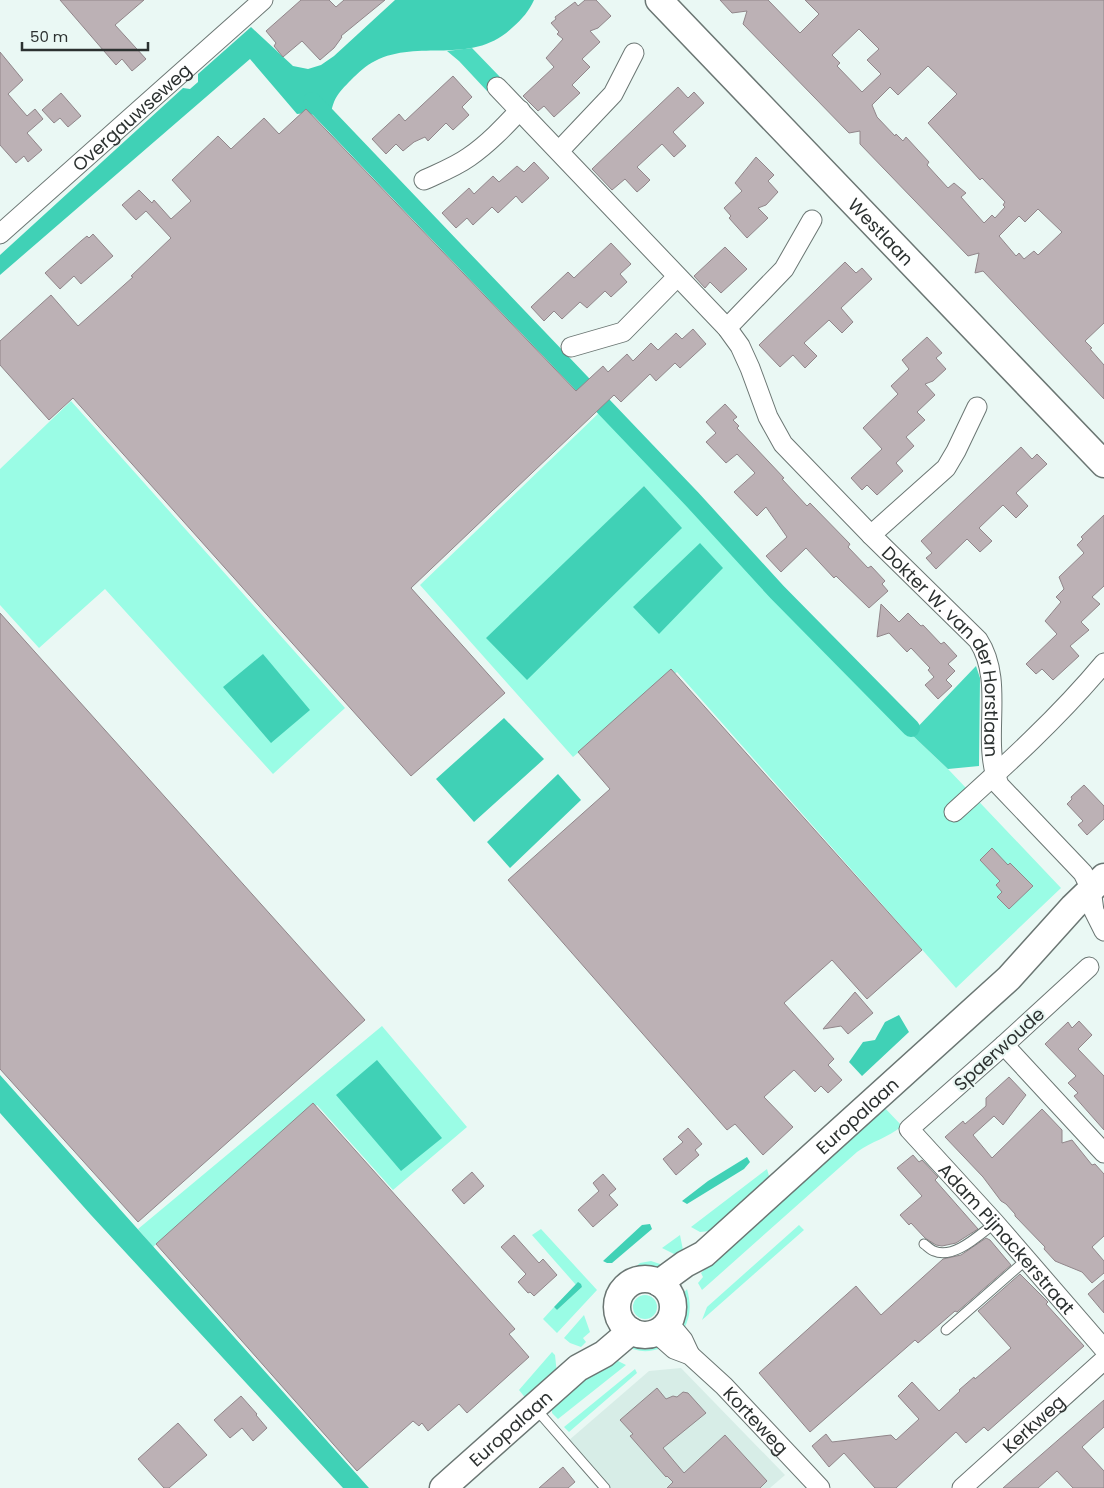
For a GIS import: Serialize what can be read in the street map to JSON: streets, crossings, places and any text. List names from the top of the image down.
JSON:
{
  "streets": {
    "main road": ["Westlaan", "Europalaan"],
    "street": [
      "Overgauwseweg",
      "Dokter W. van der Horstlaan",
      "Spaerwoude",
      "Adam Pijnackerstraat",
      "Korteweg",
      "Kerkweg"
    ]
  },
  "crossings": [
    ["Dokter W. van der Horstlaan", "Europalaan"],
    ["Spaerwoude", "Adam Pijnackerstraat"],
    ["Europalaan", "Korteweg"]
  ],
  "scale_bar": "50 m"
}
